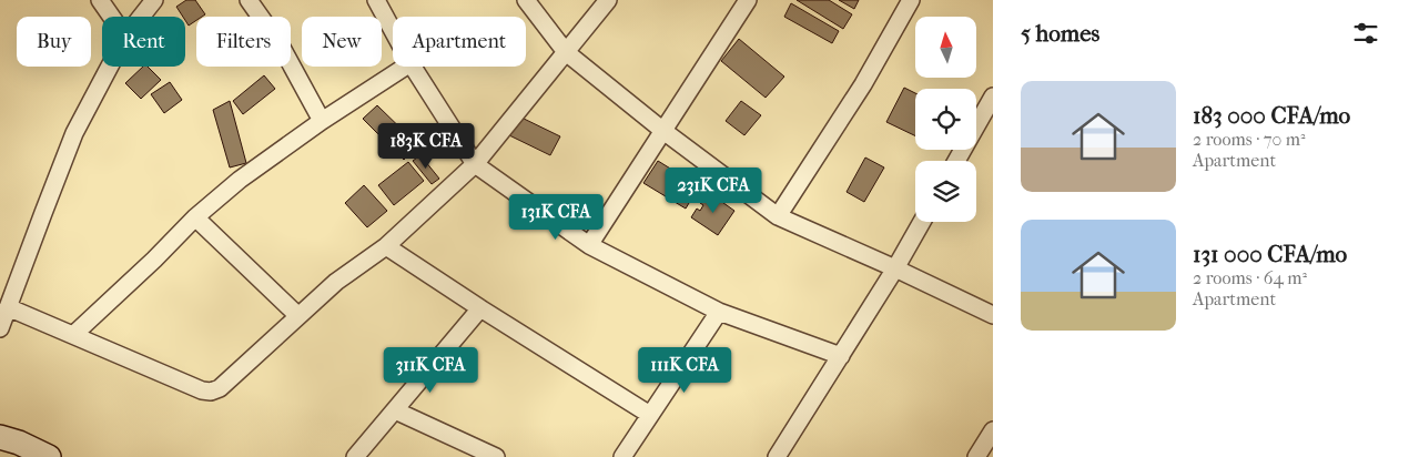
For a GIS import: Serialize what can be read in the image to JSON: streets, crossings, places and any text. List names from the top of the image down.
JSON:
{
  "north": "top",
  "page": {
    "heading": "5 homes",
    "chip": [
      "Buy",
      "Rent",
      "Filters",
      "New",
      "Apartment"
    ],
    "list": [
      {
        "name": "183 000 CFA/mo",
        "note": "2 rooms · 70 m² · Apartment"
      },
      {
        "name": "131 000 CFA/mo",
        "note": "2 rooms · 64 m² · Apartment"
      }
    ],
    "price": [
      "183K CFA",
      "231K CFA",
      "131K CFA",
      "311K CFA",
      "111K CFA"
    ]
  }
}
